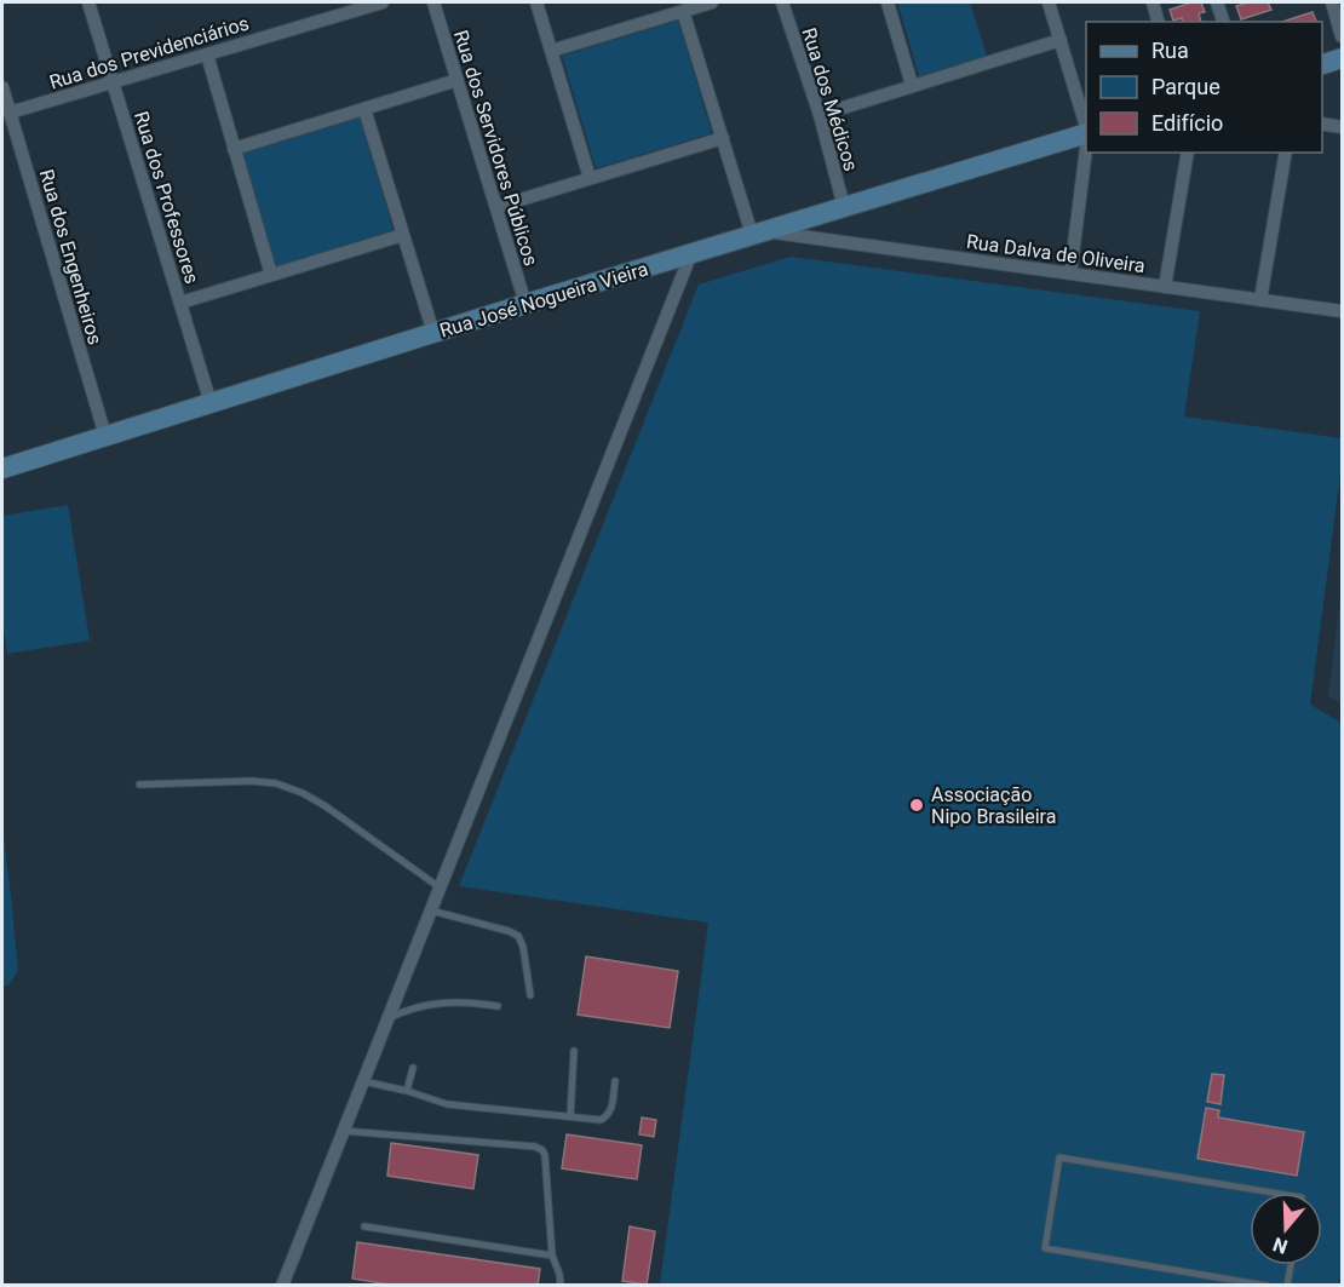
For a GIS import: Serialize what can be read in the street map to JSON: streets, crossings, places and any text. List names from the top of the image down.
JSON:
{
  "streets": {
    "street": [
      "Rua dos Previdenciários",
      "Rua dos Médicos",
      "Rua dos Servidores Públicos",
      "Rua dos Professores",
      "Rua Dalva de Oliveira",
      "Rua dos Engenheiros",
      "Rua José Nogueira Vieira"
    ]
  },
  "crossings": [
    ["Rua dos Previdenciários", "Rua dos Professores"],
    ["Rua dos Previdenciários", "Rua dos Engenheiros"],
    ["Rua dos Médicos", "Rua José Nogueira Vieira"],
    ["Rua dos Servidores Públicos", "Rua José Nogueira Vieira"],
    ["Rua dos Professores", "Rua José Nogueira Vieira"],
    ["Rua Dalva de Oliveira", "Rua José Nogueira Vieira"],
    ["Rua dos Engenheiros", "Rua José Nogueira Vieira"]
  ],
  "places": ["Associação Nipo Brasileira"],
  "legend": ["Rua", "Parque", "Edifício"],
  "north": "bottom"
}
